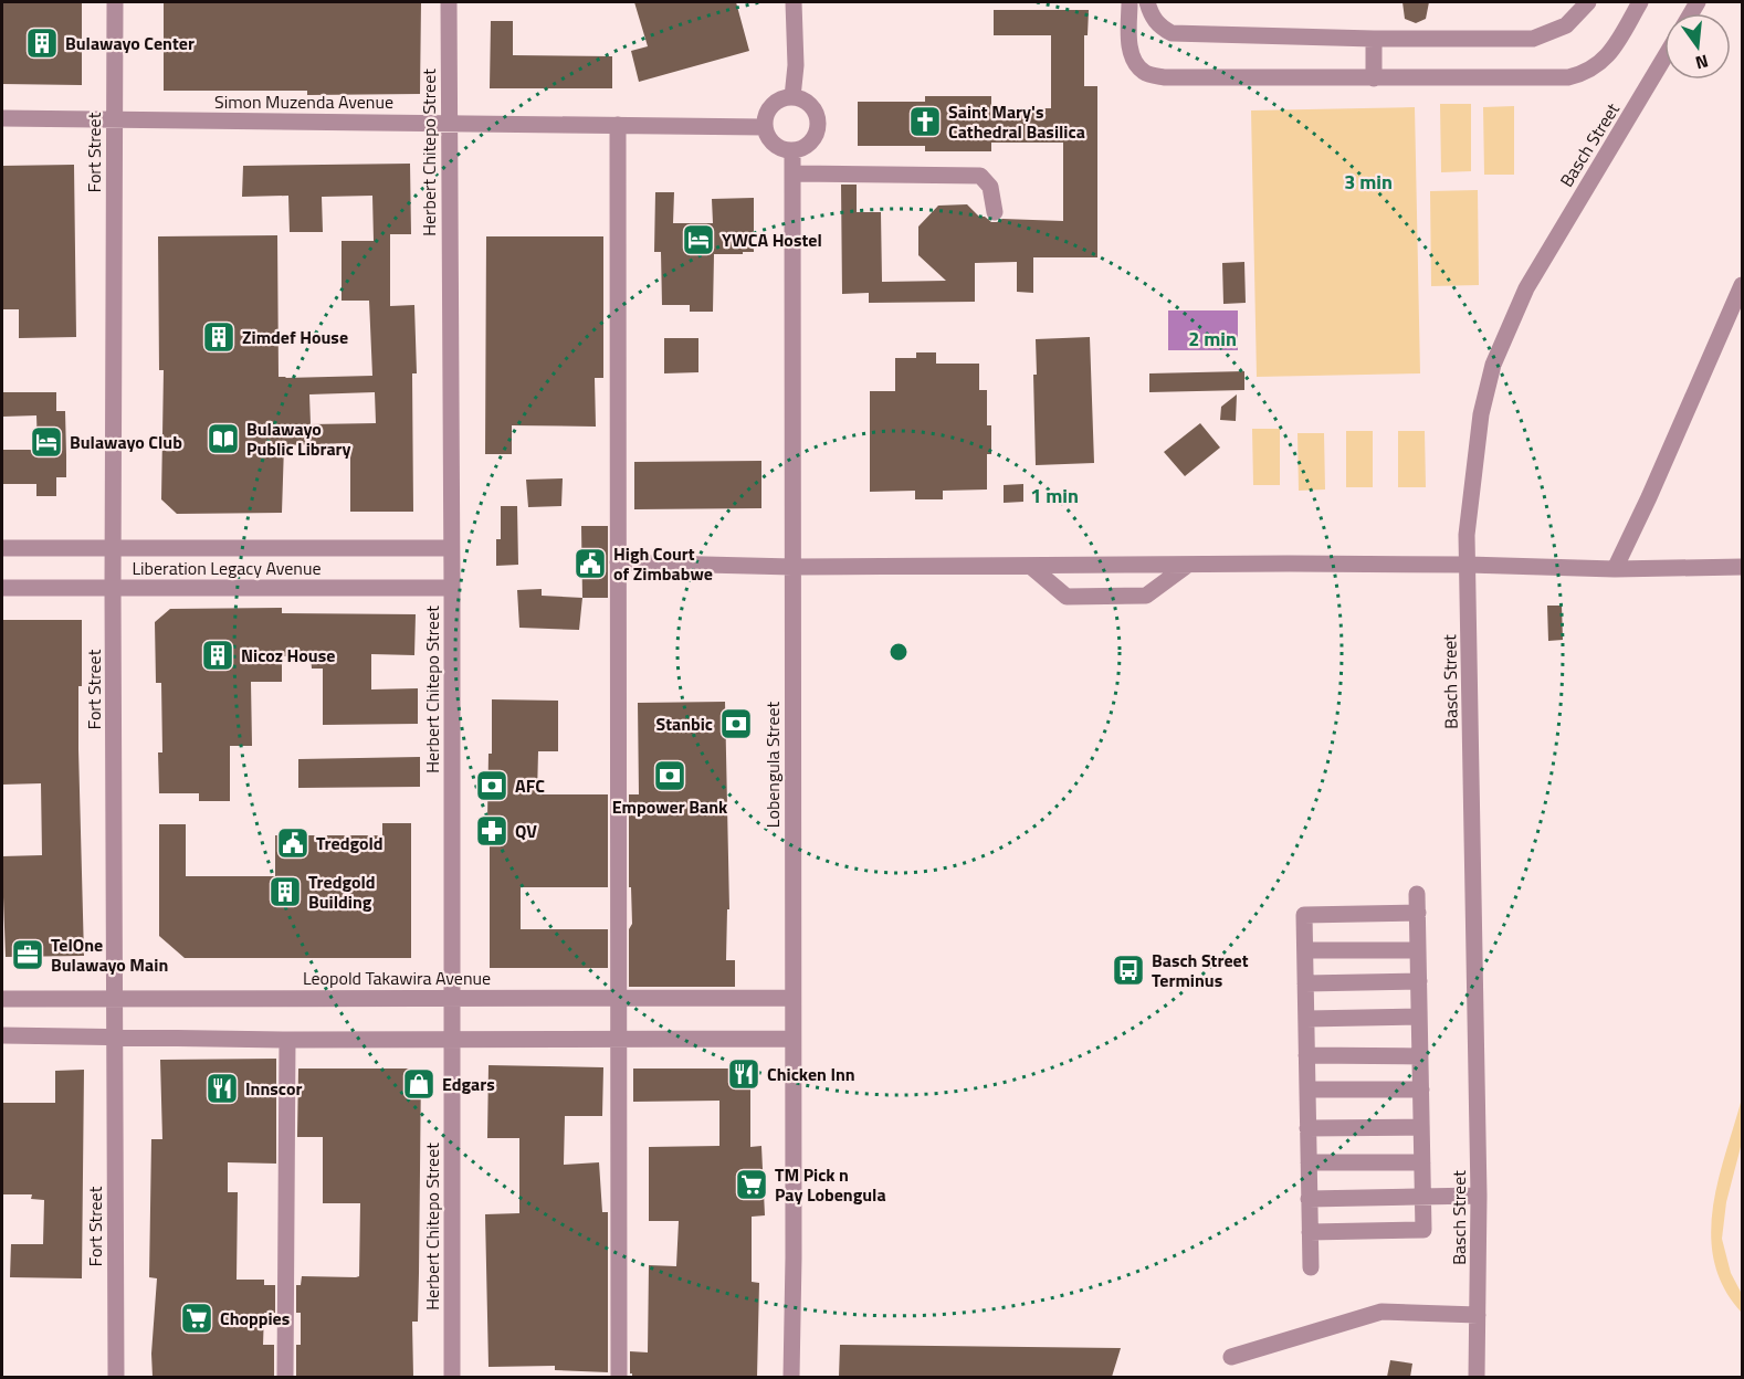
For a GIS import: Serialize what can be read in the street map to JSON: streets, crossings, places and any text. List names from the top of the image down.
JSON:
{
  "streets": {
    "street": [
      "Simon Muzenda Avenue",
      "Basch Street",
      "Fort Street",
      "Herbert Chitepo Street",
      "Liberation Legacy Avenue",
      "Lobengula Street",
      "Leopold Takawira Avenue"
    ]
  },
  "crossings": [
    ["Simon Muzenda Avenue", "Fort Street"],
    ["Simon Muzenda Avenue", "Herbert Chitepo Street"],
    ["Simon Muzenda Avenue", "Lobengula Street"],
    ["Fort Street", "Liberation Legacy Avenue"],
    ["Fort Street", "Leopold Takawira Avenue"],
    ["Herbert Chitepo Street", "Liberation Legacy Avenue"],
    ["Herbert Chitepo Street", "Leopold Takawira Avenue"],
    ["Lobengula Street", "Leopold Takawira Avenue"]
  ],
  "places": {
    "building": [
      "Bulawayo Center",
      "Zimdef House",
      "Nicoz House",
      "Tredgold Building"
    ],
    "church": ["Saint Mary's Cathedral Basilica"],
    "hotel": ["YWCA Hostel", "Bulawayo Club"],
    "library": ["Bulawayo Public Library"],
    "public building": ["High Court of Zimbabwe", "Tredgold"],
    "bank": ["Stanbic", "Empower Bank", "AFC"],
    "pharmacy": ["QV"],
    "office": ["TelOne Bulawayo Main"],
    "bus stop": ["Basch Street Terminus"],
    "restaurant": ["Chicken Inn", "Innscor"],
    "shop": ["Edgars"],
    "supermarket": ["TM Pick n Pay Lobengula", "Choppies"]
  },
  "north": "bottom",
  "rings": ["3 min", "2 min", "1 min"]
}
